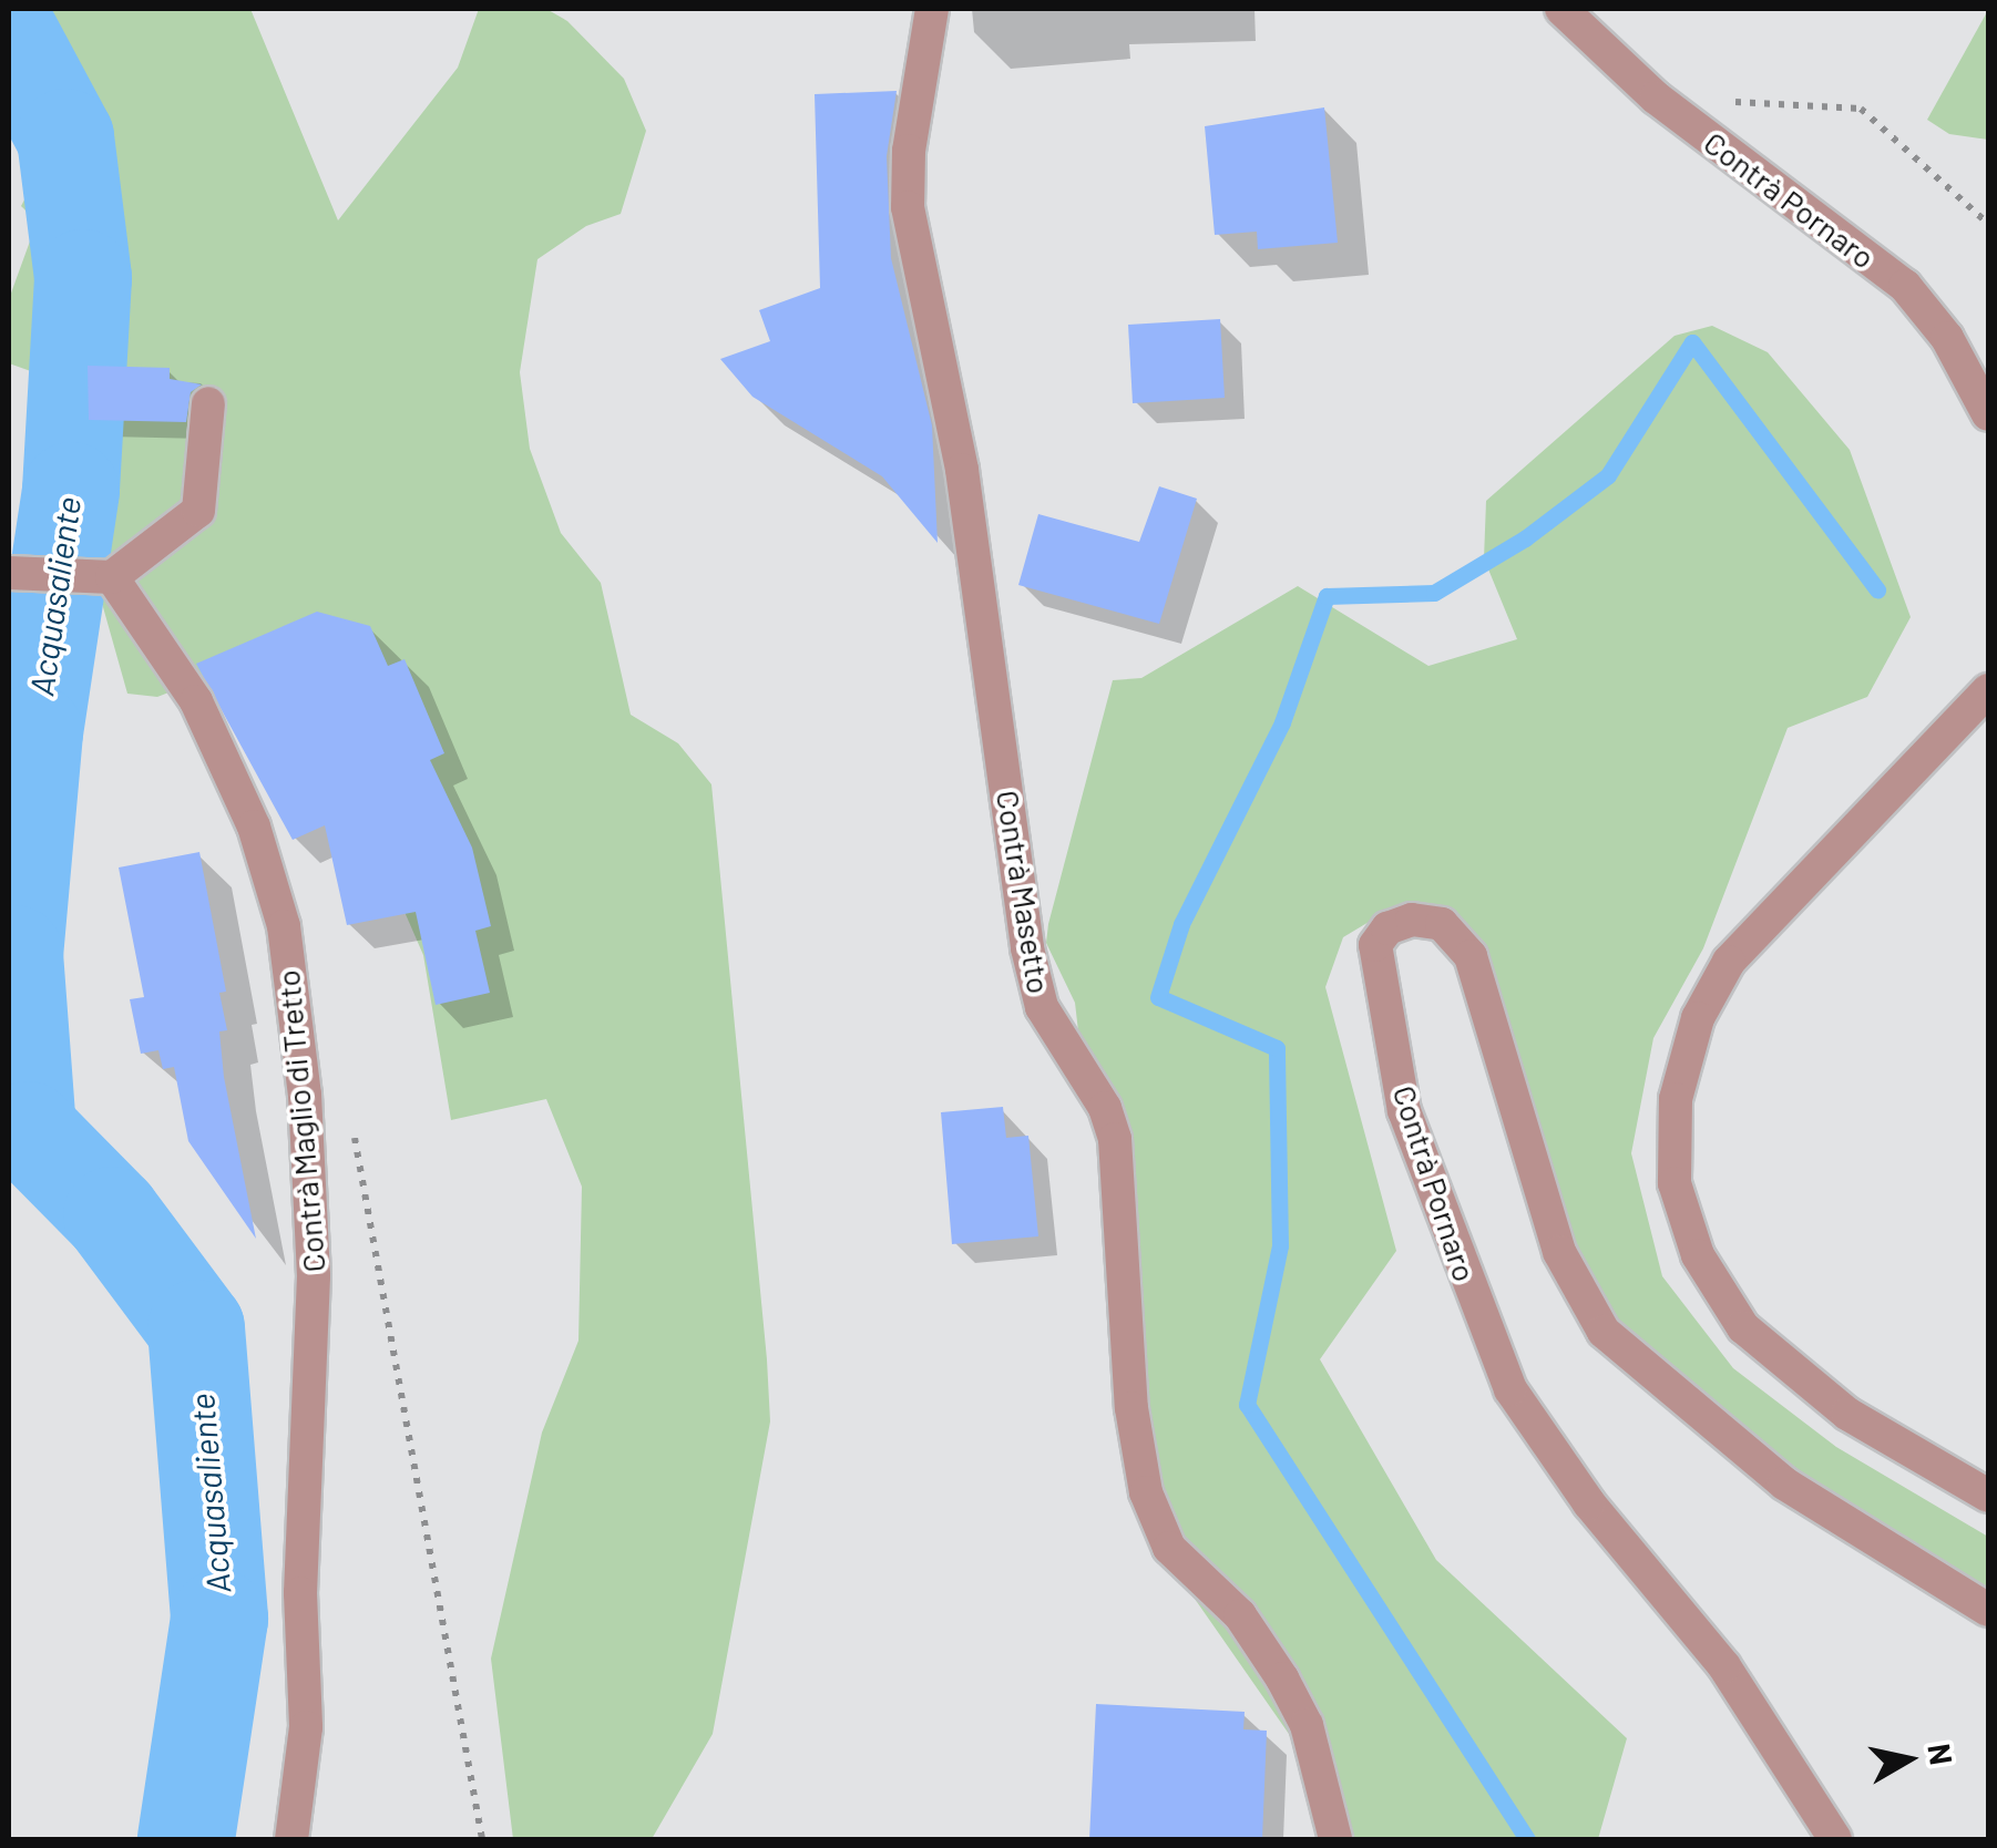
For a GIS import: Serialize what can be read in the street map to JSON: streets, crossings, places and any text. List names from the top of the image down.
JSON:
{
  "streets": {
    "street": ["Contrà Pornaro", "Contrà Masetto", "Contrà Maglio di Tretto"]
  },
  "water": ["Acquasaliente"],
  "north": "right"
}
